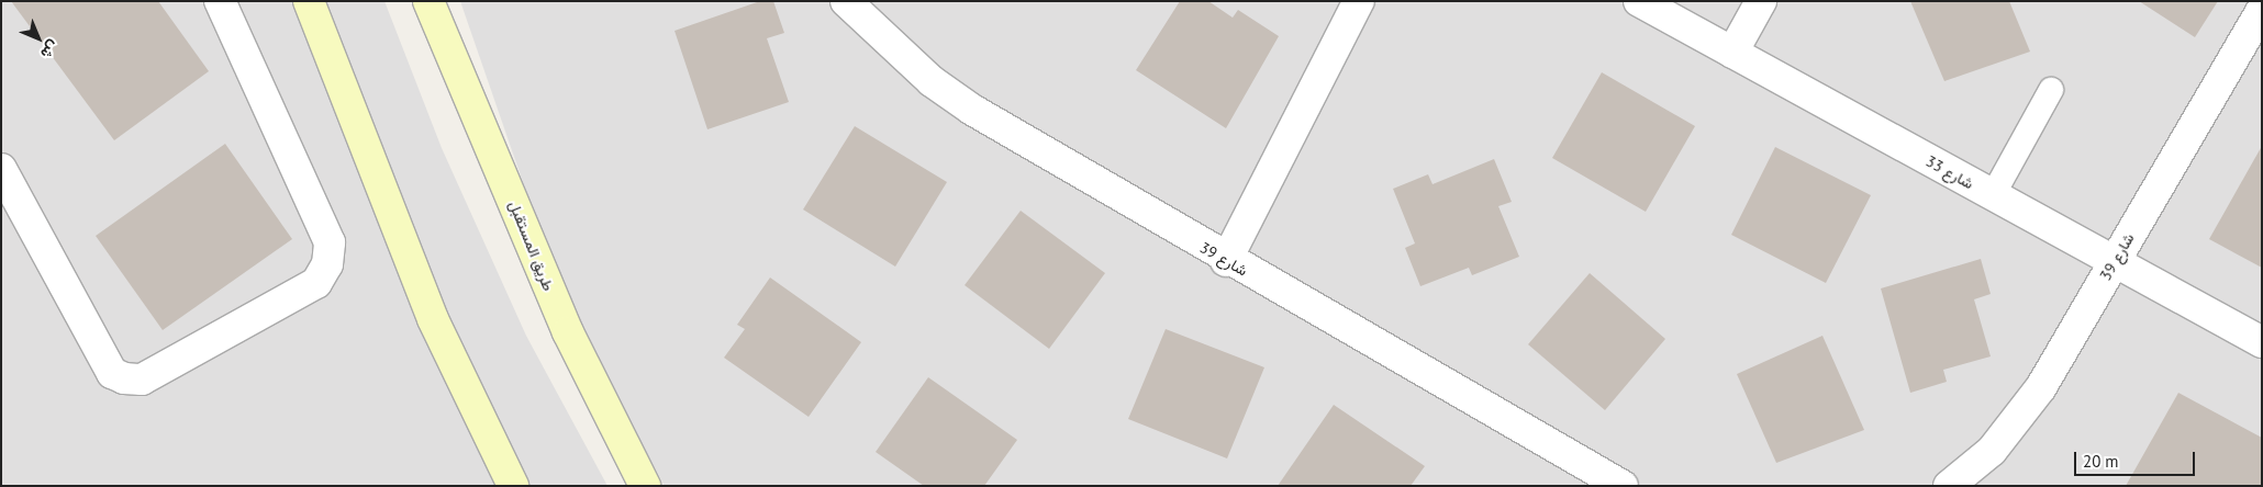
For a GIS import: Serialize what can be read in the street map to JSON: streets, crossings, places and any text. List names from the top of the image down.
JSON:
{
  "streets": {
    "street": ["شارع 33", "طريق المستقبل", "شارع 39"]
  },
  "crossings": [
    ["شارع 33", "شارع 39"]
  ],
  "scale_bar": "20 m",
  "north": "bottom right"
}
